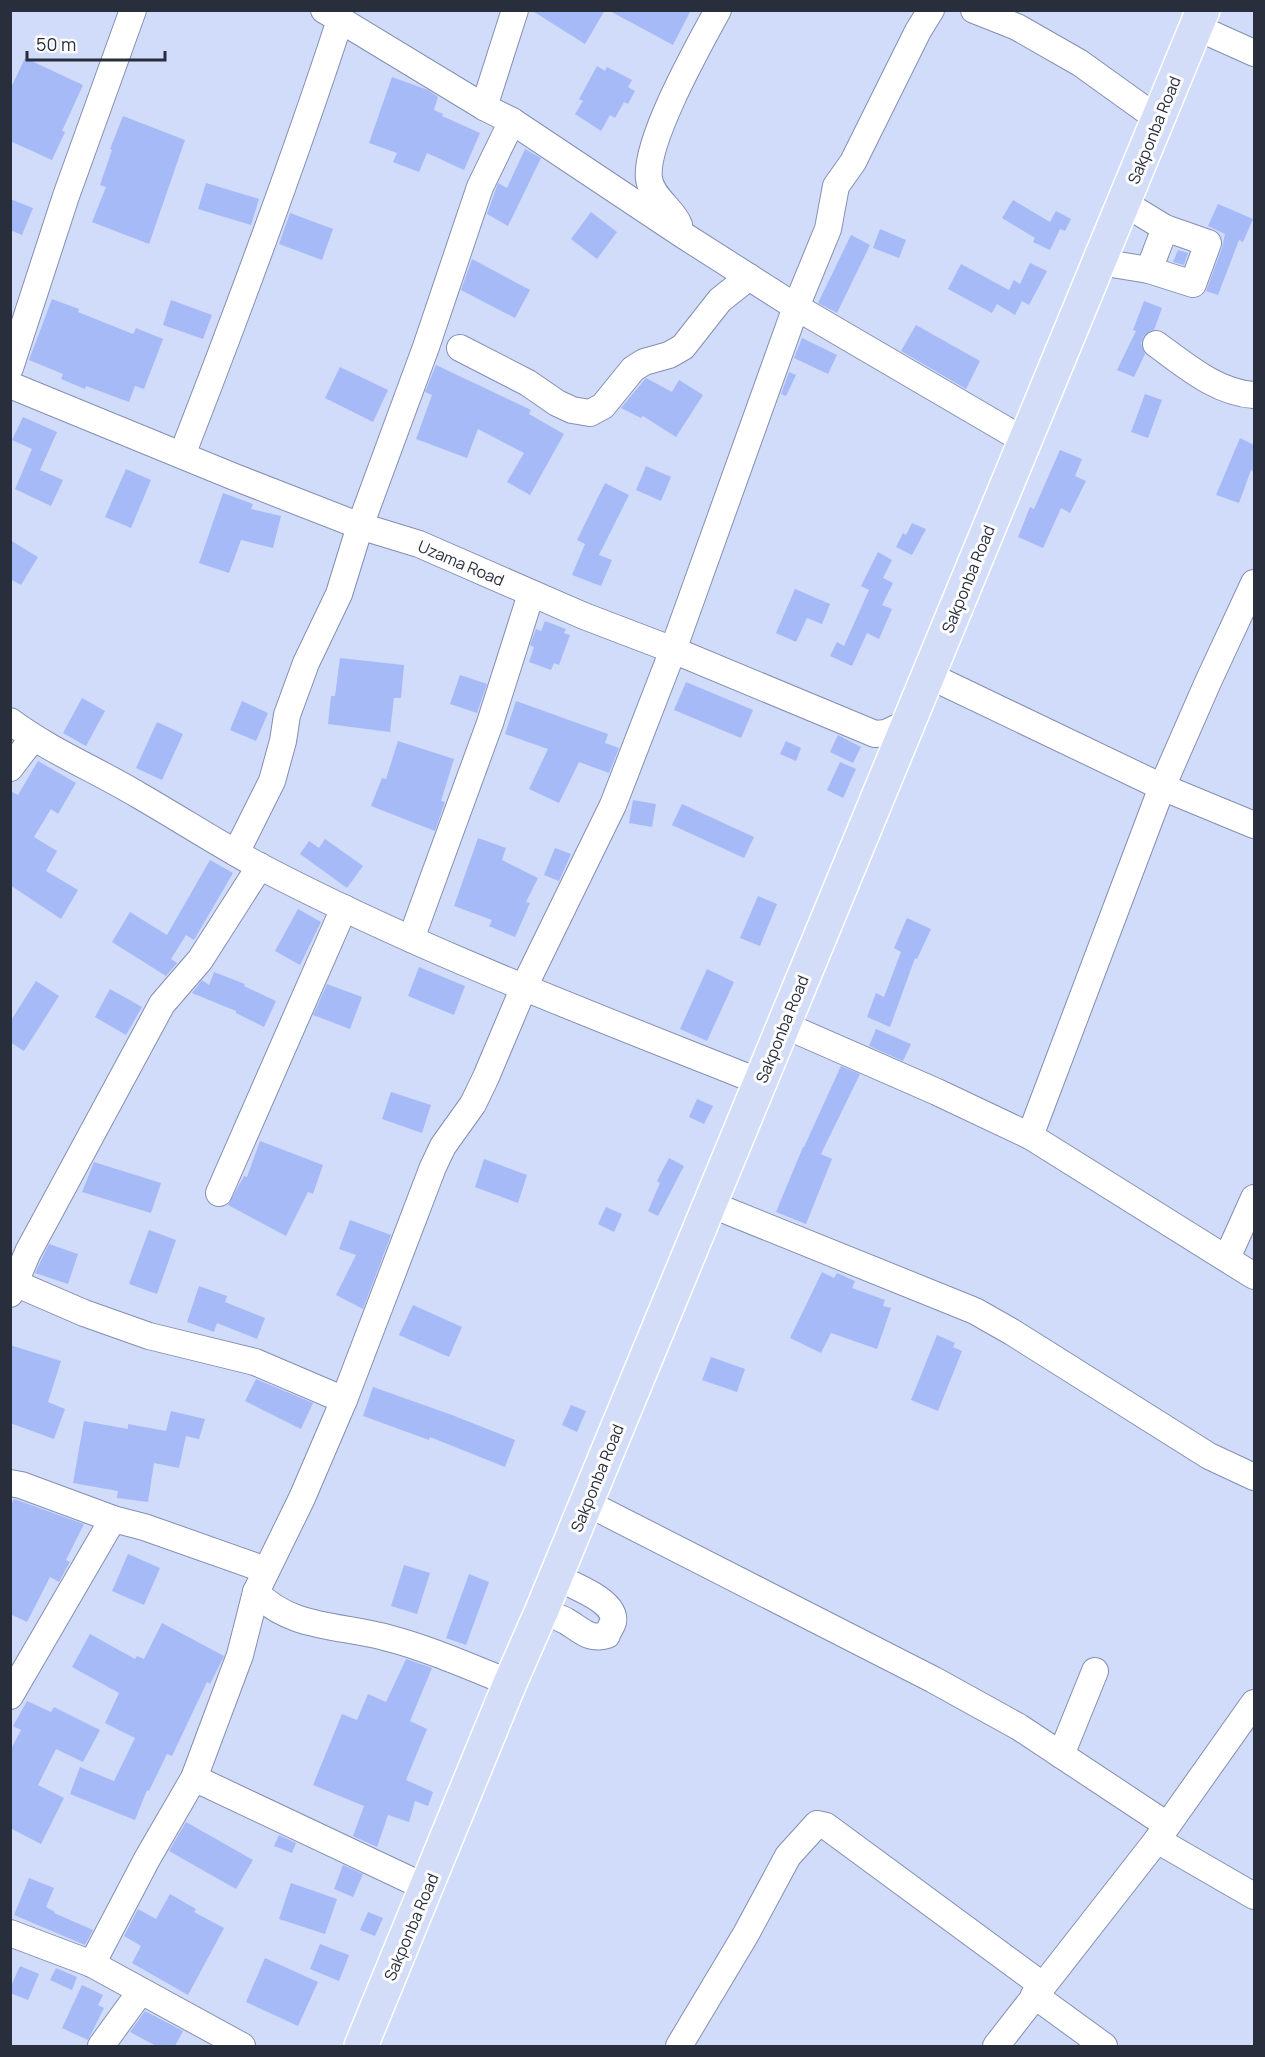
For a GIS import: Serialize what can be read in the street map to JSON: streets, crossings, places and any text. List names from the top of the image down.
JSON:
{
  "streets": {
    "main road": ["Sakponba Road"],
    "street": ["Uzama Road"]
  },
  "crossings": [
    ["Sakponba Road", "Uzama Road"]
  ],
  "scale_bar": "50 m"
}
